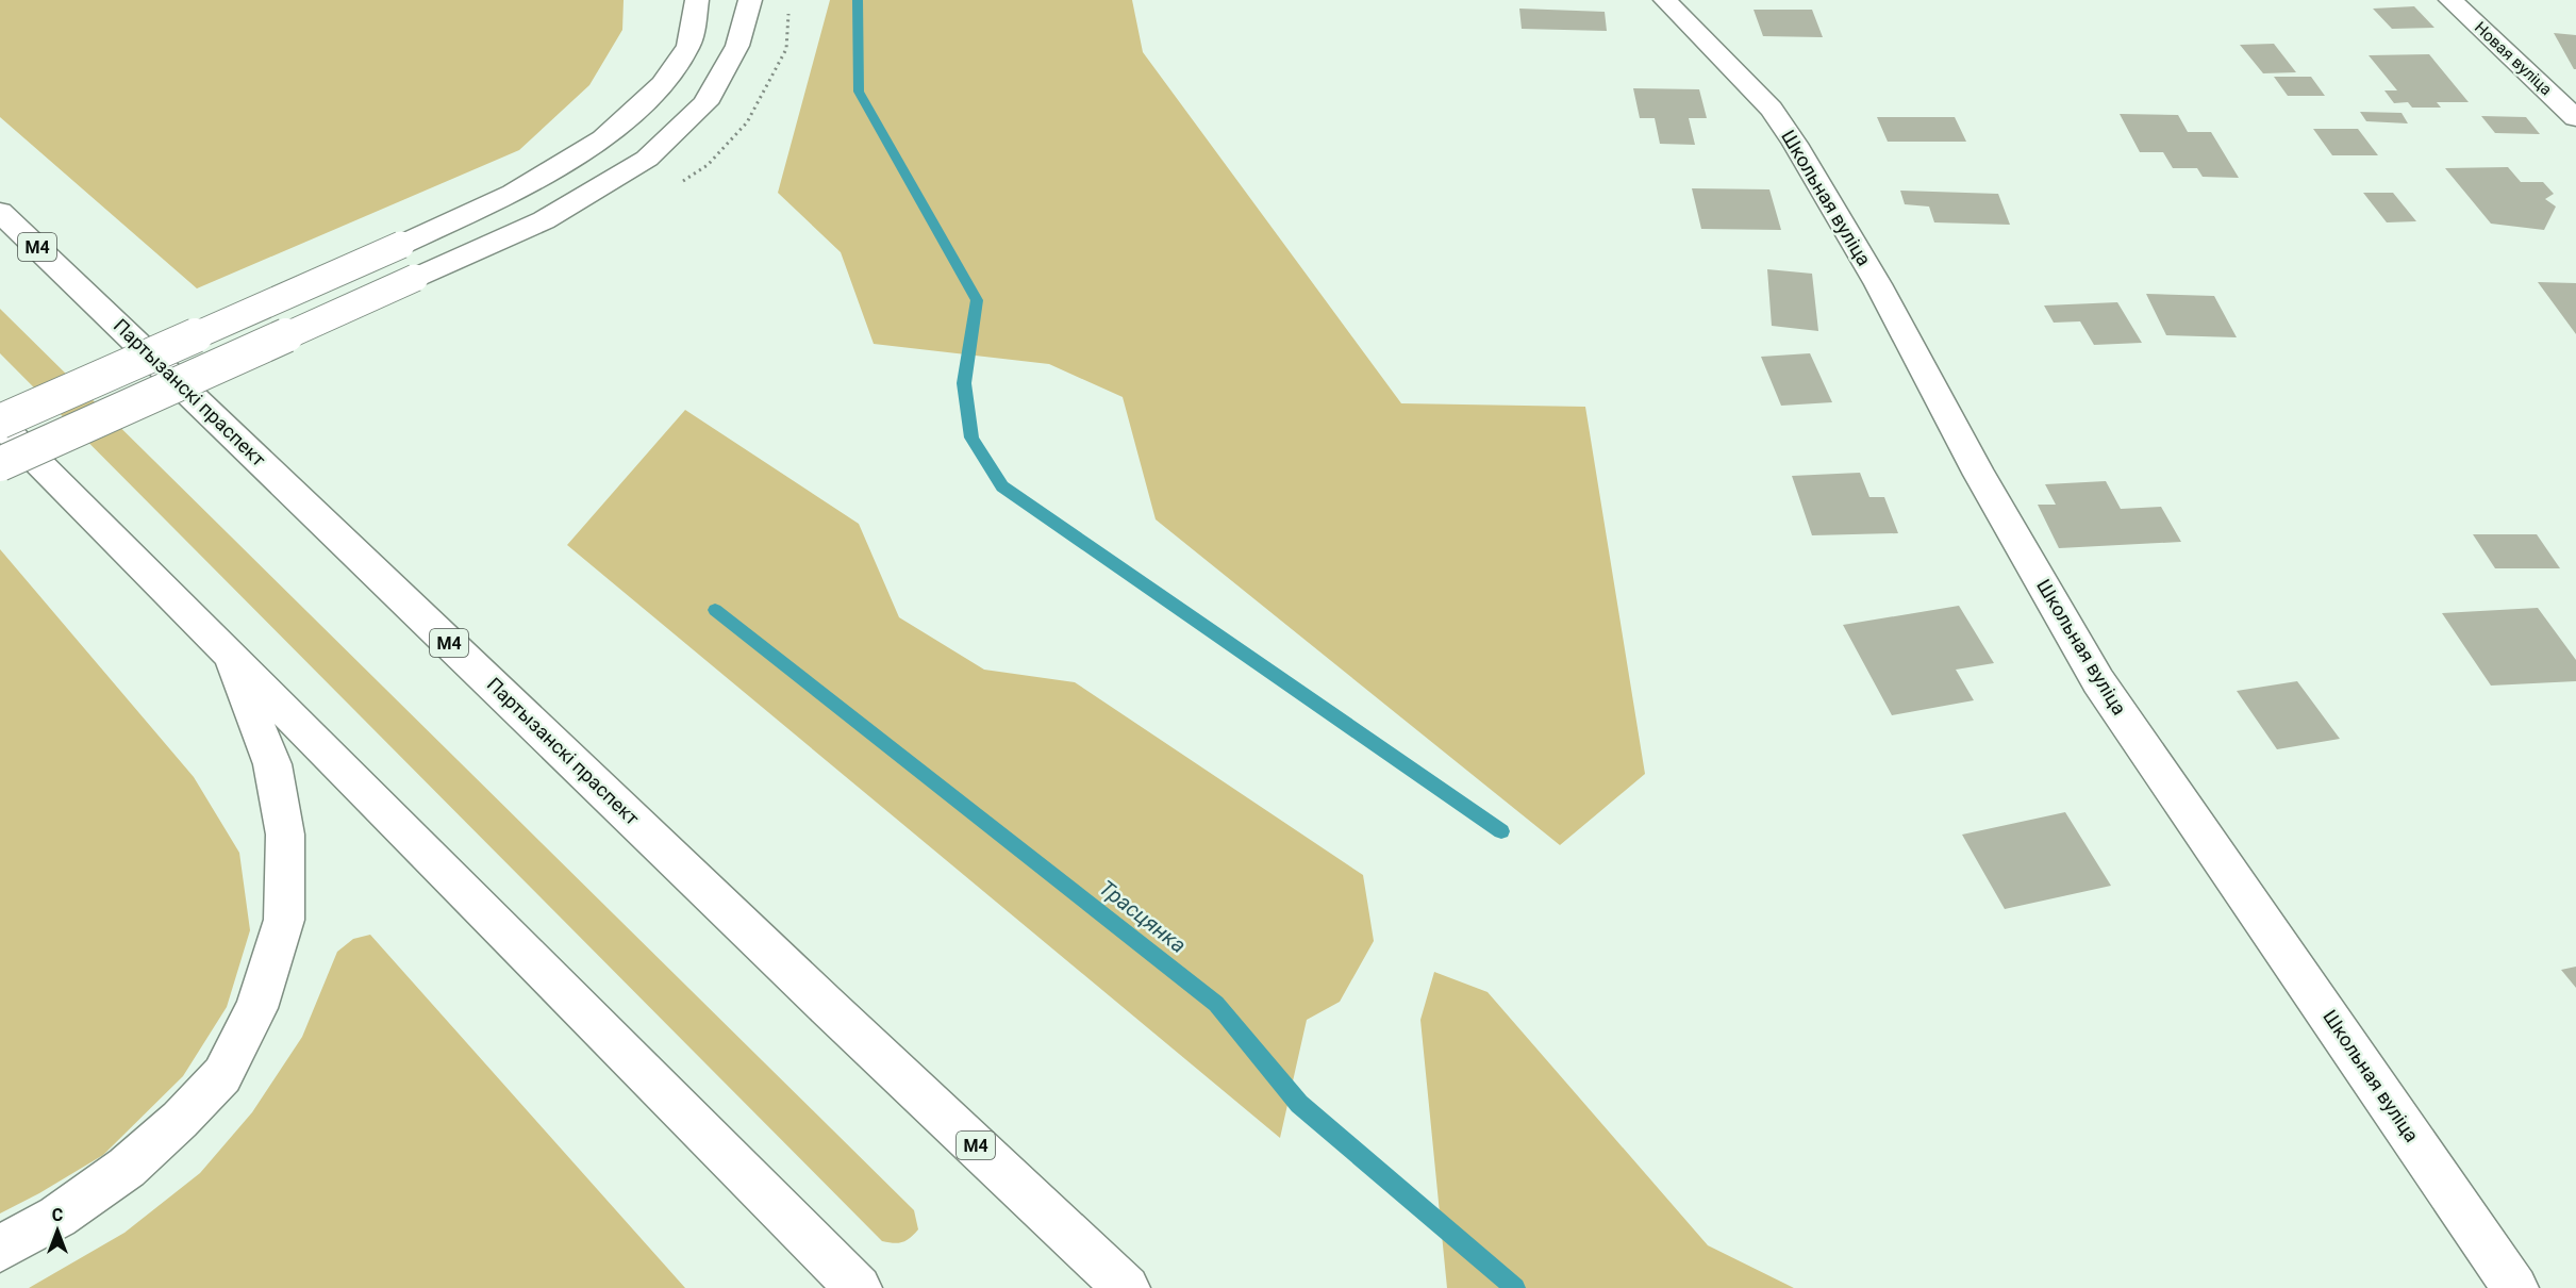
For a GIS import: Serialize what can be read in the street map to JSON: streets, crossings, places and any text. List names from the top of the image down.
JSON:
{
  "streets": {
    "main road": [
      "Новая вуліца",
      "Школьная вуліца",
      "М4",
      "Партызанскі праспект"
    ]
  },
  "water": ["Трасцянка"],
  "north": "top"
}
